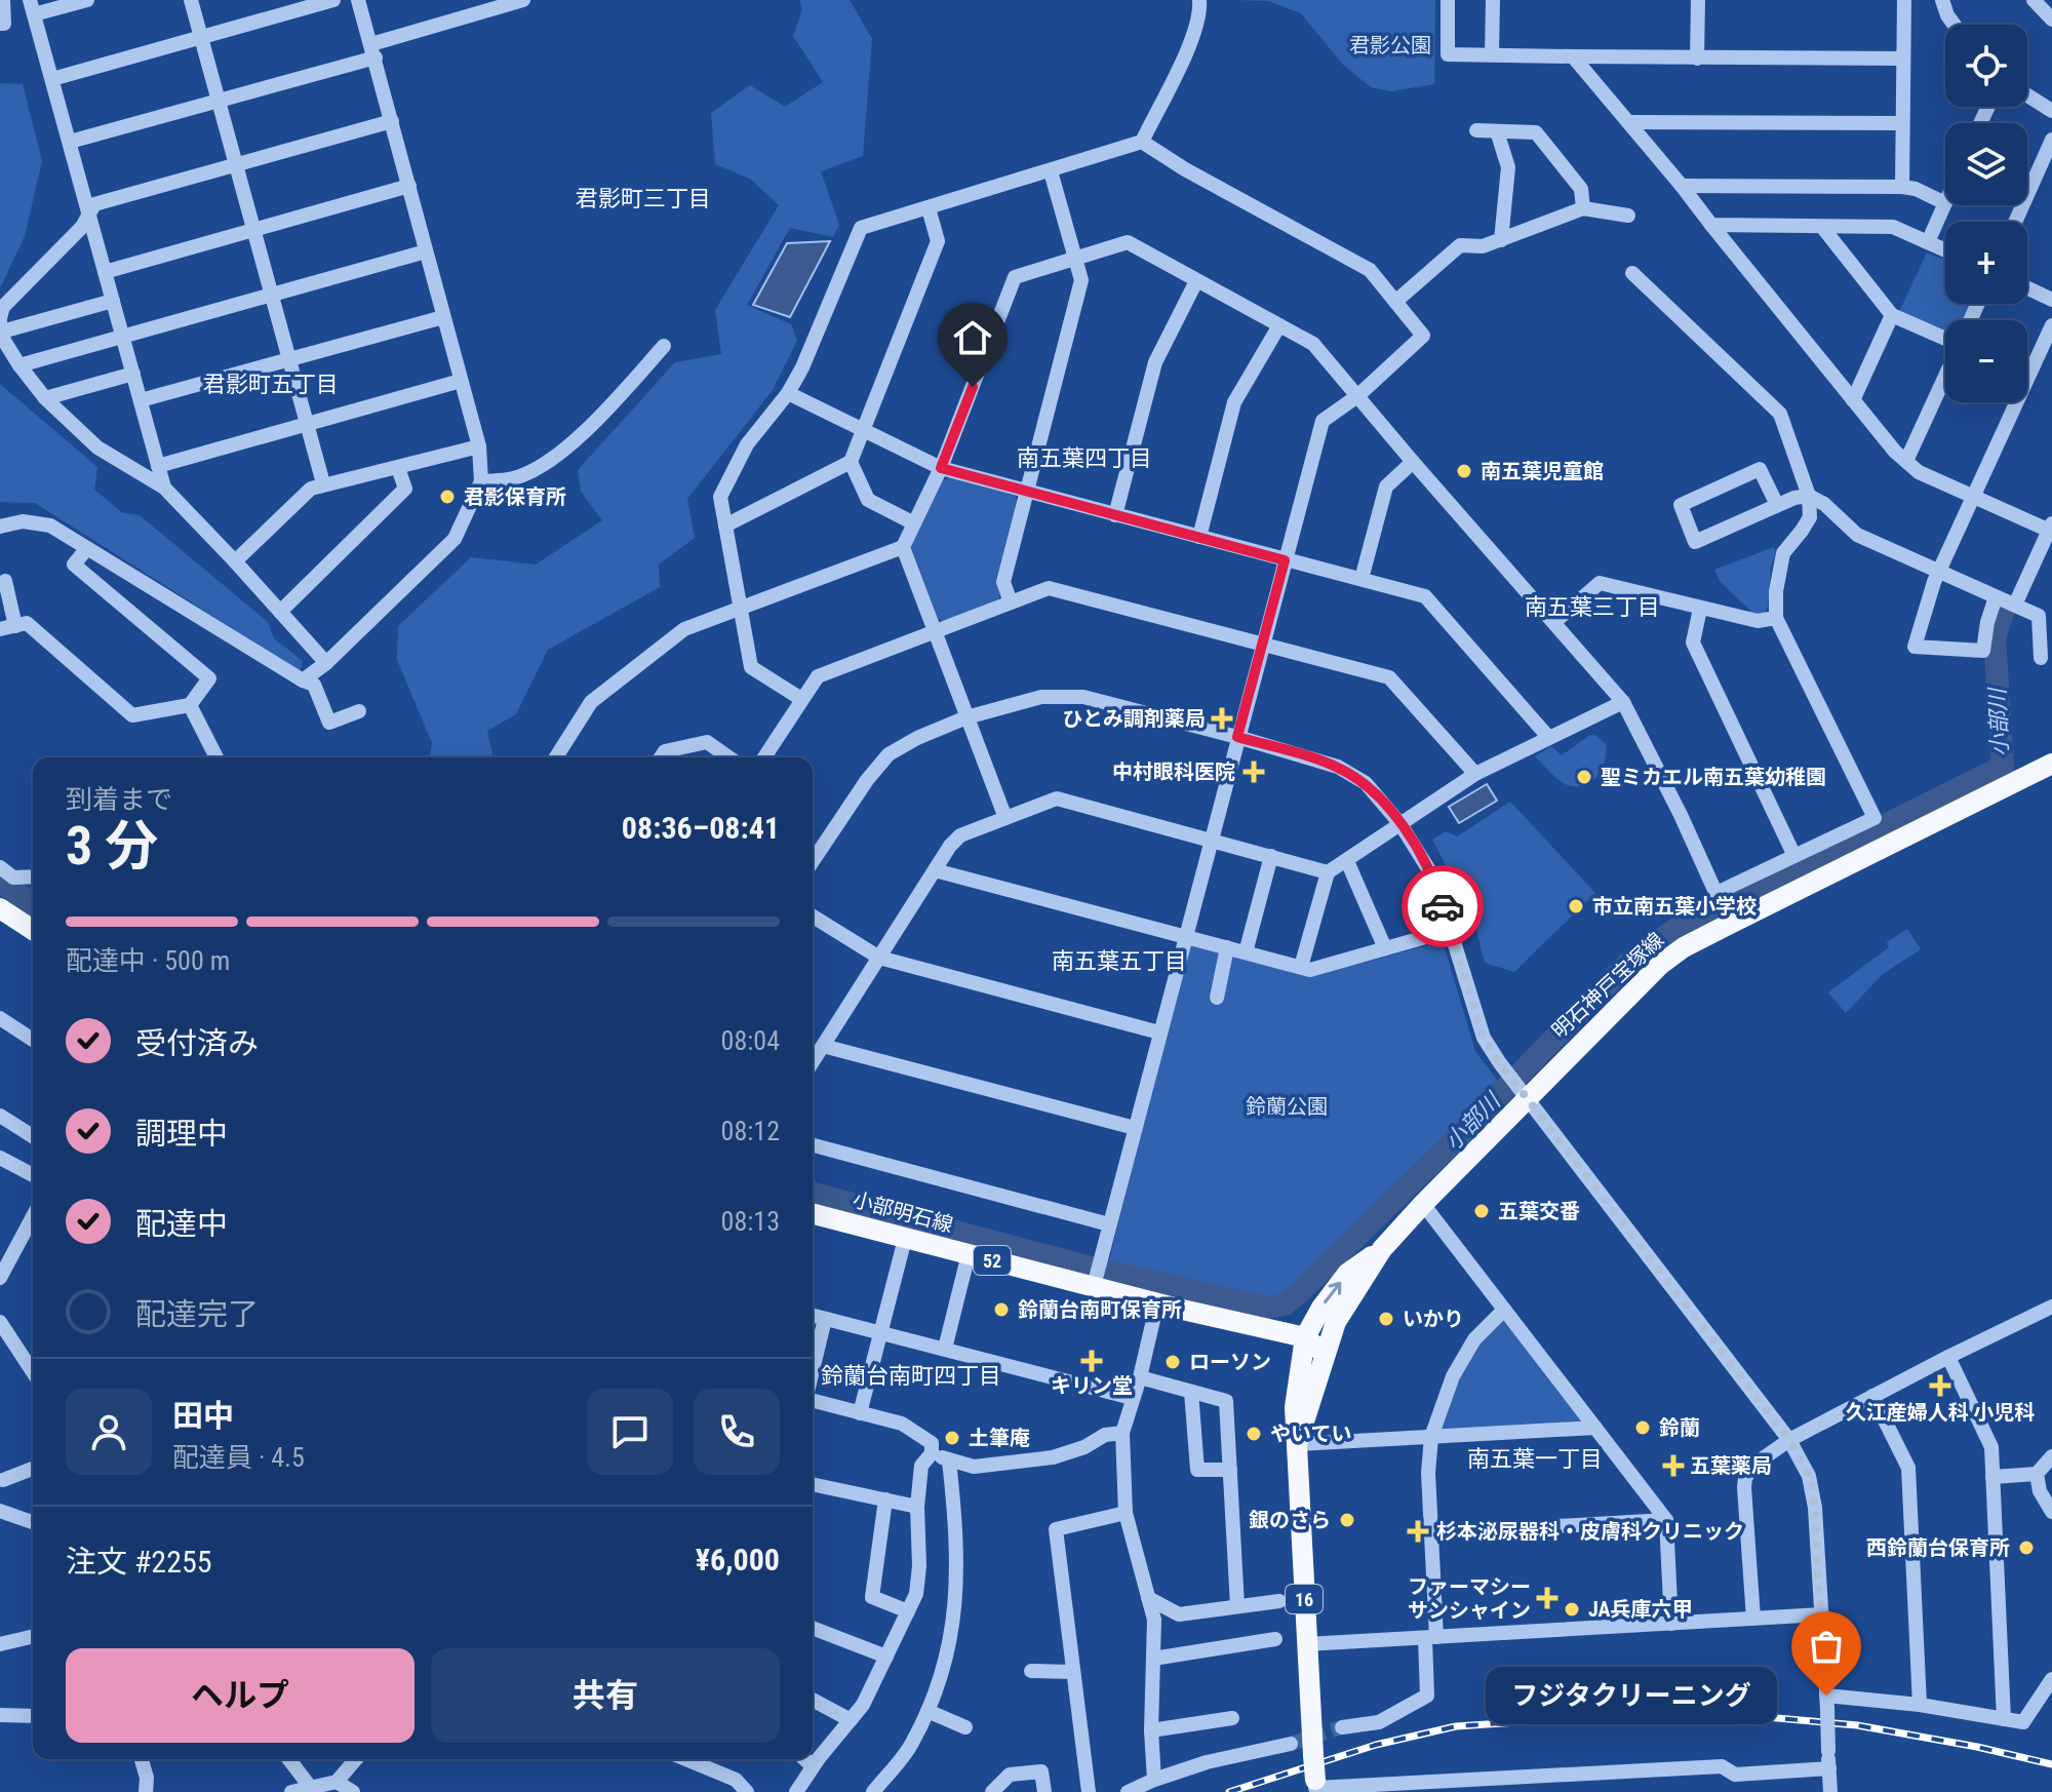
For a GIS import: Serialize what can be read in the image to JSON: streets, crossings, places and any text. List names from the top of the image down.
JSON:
{
  "streets": {
    "main road": [
      "明石神戸宝塚線",
      "小部明石線",
      "52",
      "16"
    ]
  },
  "crossings": [
    ["明石神戸宝塚線", "小部明石線"]
  ],
  "districts": [
    "君影町三丁目",
    "君影町五丁目",
    "南五葉四丁目",
    "南五葉三丁目",
    "南五葉五丁目",
    "鈴蘭台南町四丁目",
    "南五葉一丁目"
  ],
  "water": ["小部川"],
  "parks": ["君影公園", "鈴蘭公園"],
  "places": {
    "other": [
      "南五葉児童館",
      "君影保育所",
      "聖ミカエル南五葉幼稚園",
      "市立南五葉小学校",
      "五葉交番",
      "鈴蘭台南町保育所",
      "いかり",
      "ローソン",
      "鈴蘭",
      "やいてい",
      "土筆庵",
      "銀のさら",
      "西鈴蘭台保育所",
      "JA兵庫六甲",
      "フジタクリーニング"
    ],
    "health": [
      "ひとみ調剤薬局",
      "中村眼科医院",
      "キリン堂",
      "久江産婦人科 小児科",
      "五葉薬局",
      "杉本泌尿器科・皮膚科クリニック",
      "ファーマシー サンシャイン"
    ]
  },
  "page": {
    "map_buttons": ["+", "−"],
    "heading": ["3 分", "到着まで", "08:36–08:41"],
    "panel": [
      "田中",
      "配達員 · 4.5",
      "注文 #2255",
      "¥6,000"
    ],
    "bar": "配達中 · 500 m",
    "list": [
      ["受付済み", "08:04"],
      ["調理中", "08:12"],
      ["配達中", "08:13"],
      "配達完了"
    ],
    "buttons": ["ヘルプ", "共有"],
    "bubble": "フジタクリーニング"
  }
}
